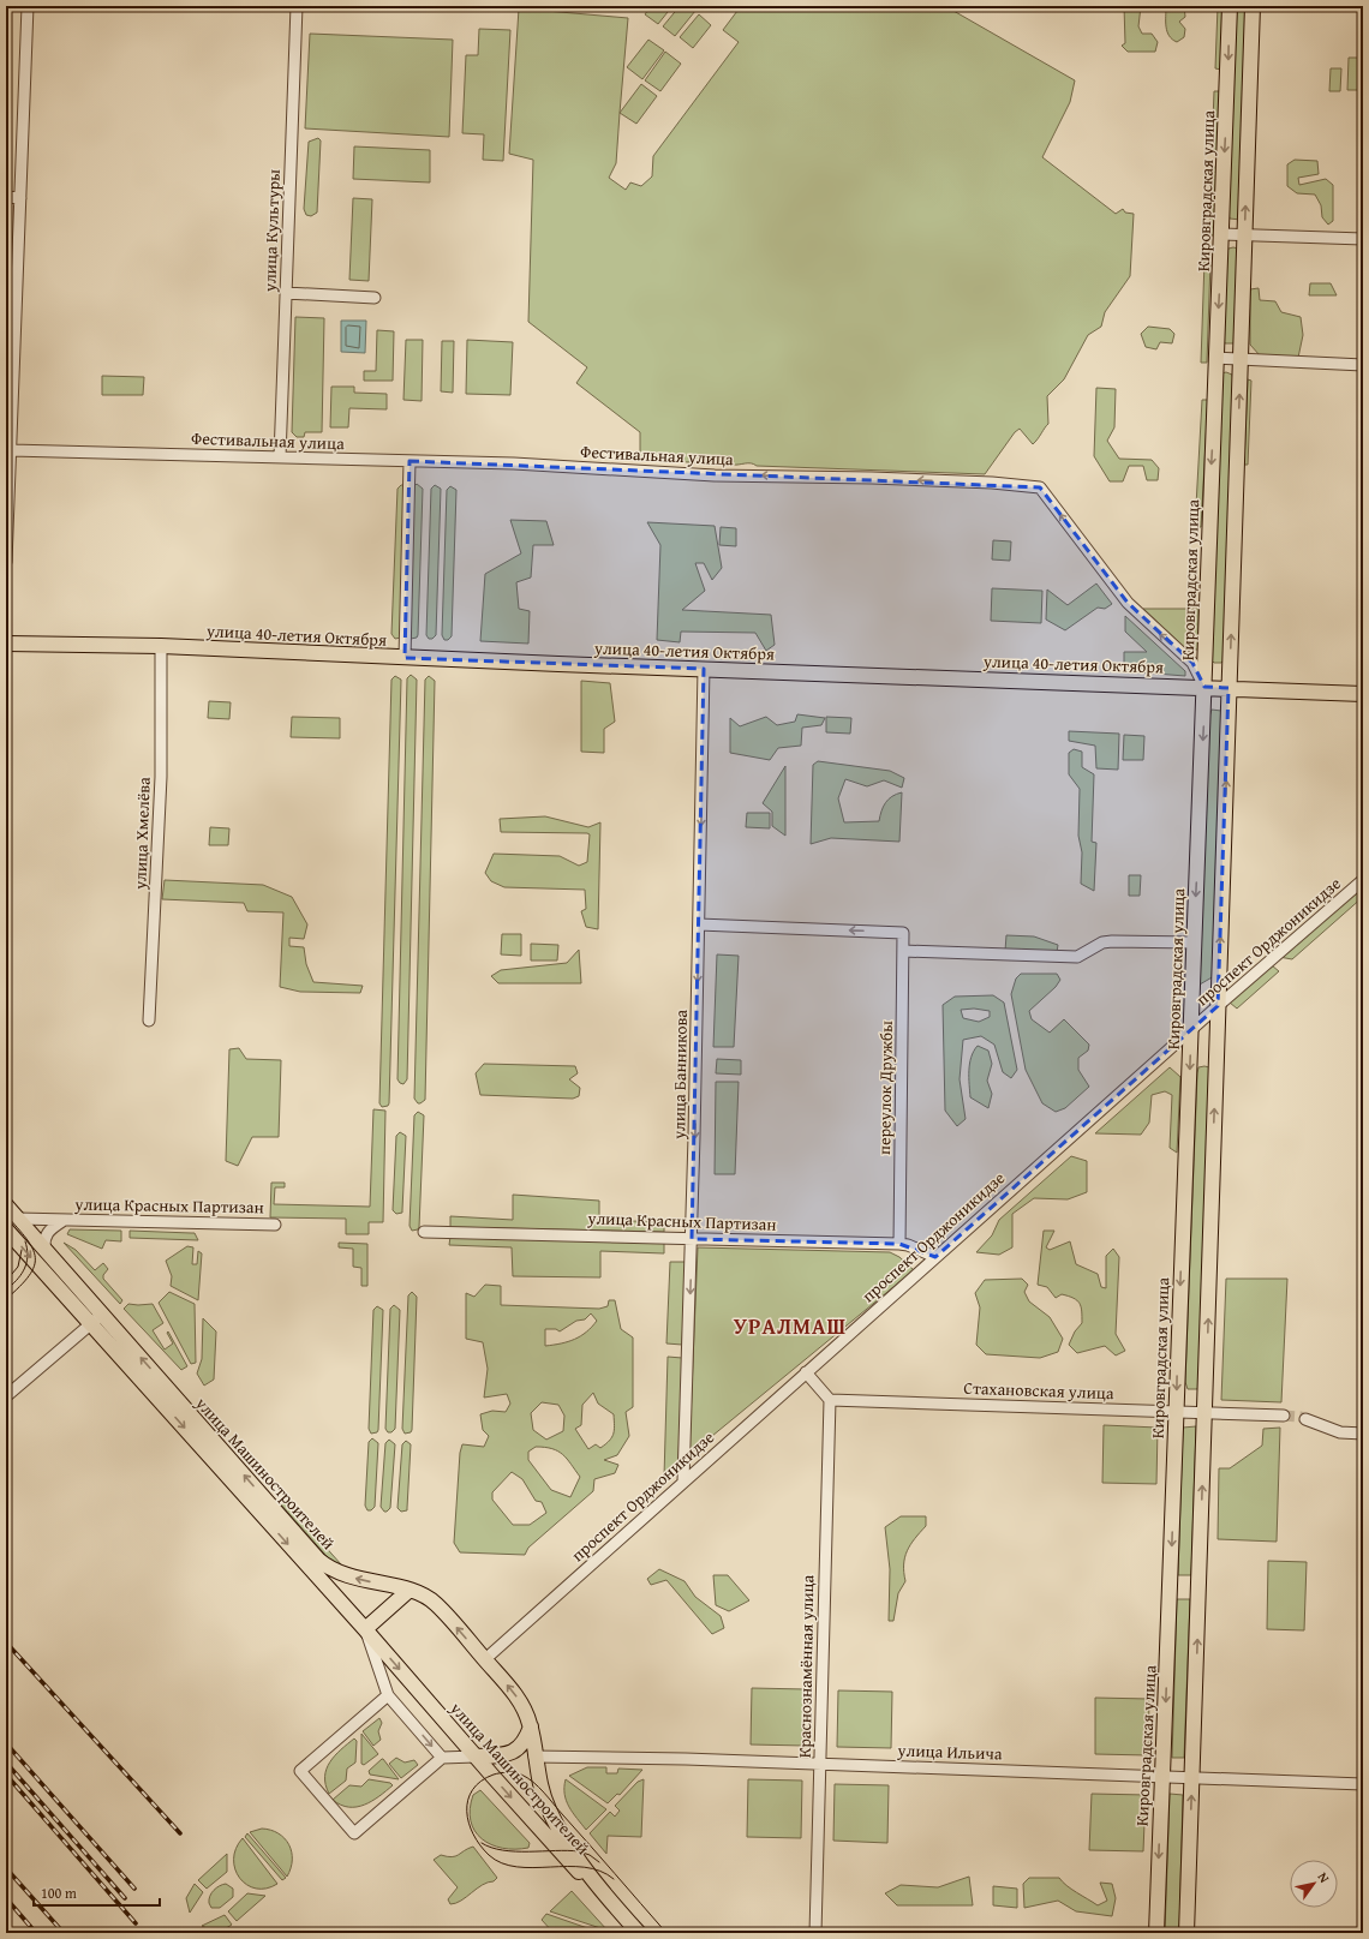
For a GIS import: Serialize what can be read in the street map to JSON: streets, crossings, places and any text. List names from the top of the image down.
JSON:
{
  "streets": {
    "main road": ["Кировградская улица", "улица 40-летия Октября", "улица Машиностроителей"],
    "street": [
      "улица Культуры",
      "Фестивальная улица",
      "улица Хмелёва",
      "проспект Орджоникидзе",
      "улица Банникова",
      "переулок Дружбы",
      "улица Красных Партизан",
      "Стахановская улица",
      "Краснознамённая улица",
      "улица Ильича"
    ]
  },
  "crossings": [
    ["Кировградская улица", "Фестивальная улица"],
    ["Кировградская улица", "улица 40-летия Октября"],
    ["Кировградская улица", "проспект Орджоникидзе"],
    ["Кировградская улица", "Стахановская улица"],
    ["Кировградская улица", "улица Ильича"],
    ["улица Культуры", "Фестивальная улица"],
    ["Фестивальная улица", "улица 40-летия Октября"],
    ["улица 40-летия Октября", "улица Хмелёва"],
    ["улица 40-летия Октября", "улица Банникова"],
    ["проспект Орджоникидзе", "улица Банникова"],
    ["проспект Орджоникидзе", "улица Красных Партизан"],
    ["проспект Орджоникидзе", "улица Машиностроителей"],
    ["улица Банникова", "переулок Дружбы"],
    ["улица Банникова", "улица Красных Партизан"],
    ["переулок Дружбы", "улица Красных Партизан"],
    ["улица Красных Партизан", "улица Машиностроителей"],
    ["Стахановская улица", "Краснознамённая улица"],
    ["улица Машиностроителей", "улица Ильича"],
    ["Краснознамённая улица", "улица Ильича"]
  ],
  "one_way": ["Фестивальная улица", "улица Банникова", "переулок Дружбы"],
  "districts": ["УРАЛМАШ"],
  "scale_bar": "100 m",
  "north": "top right"
}
